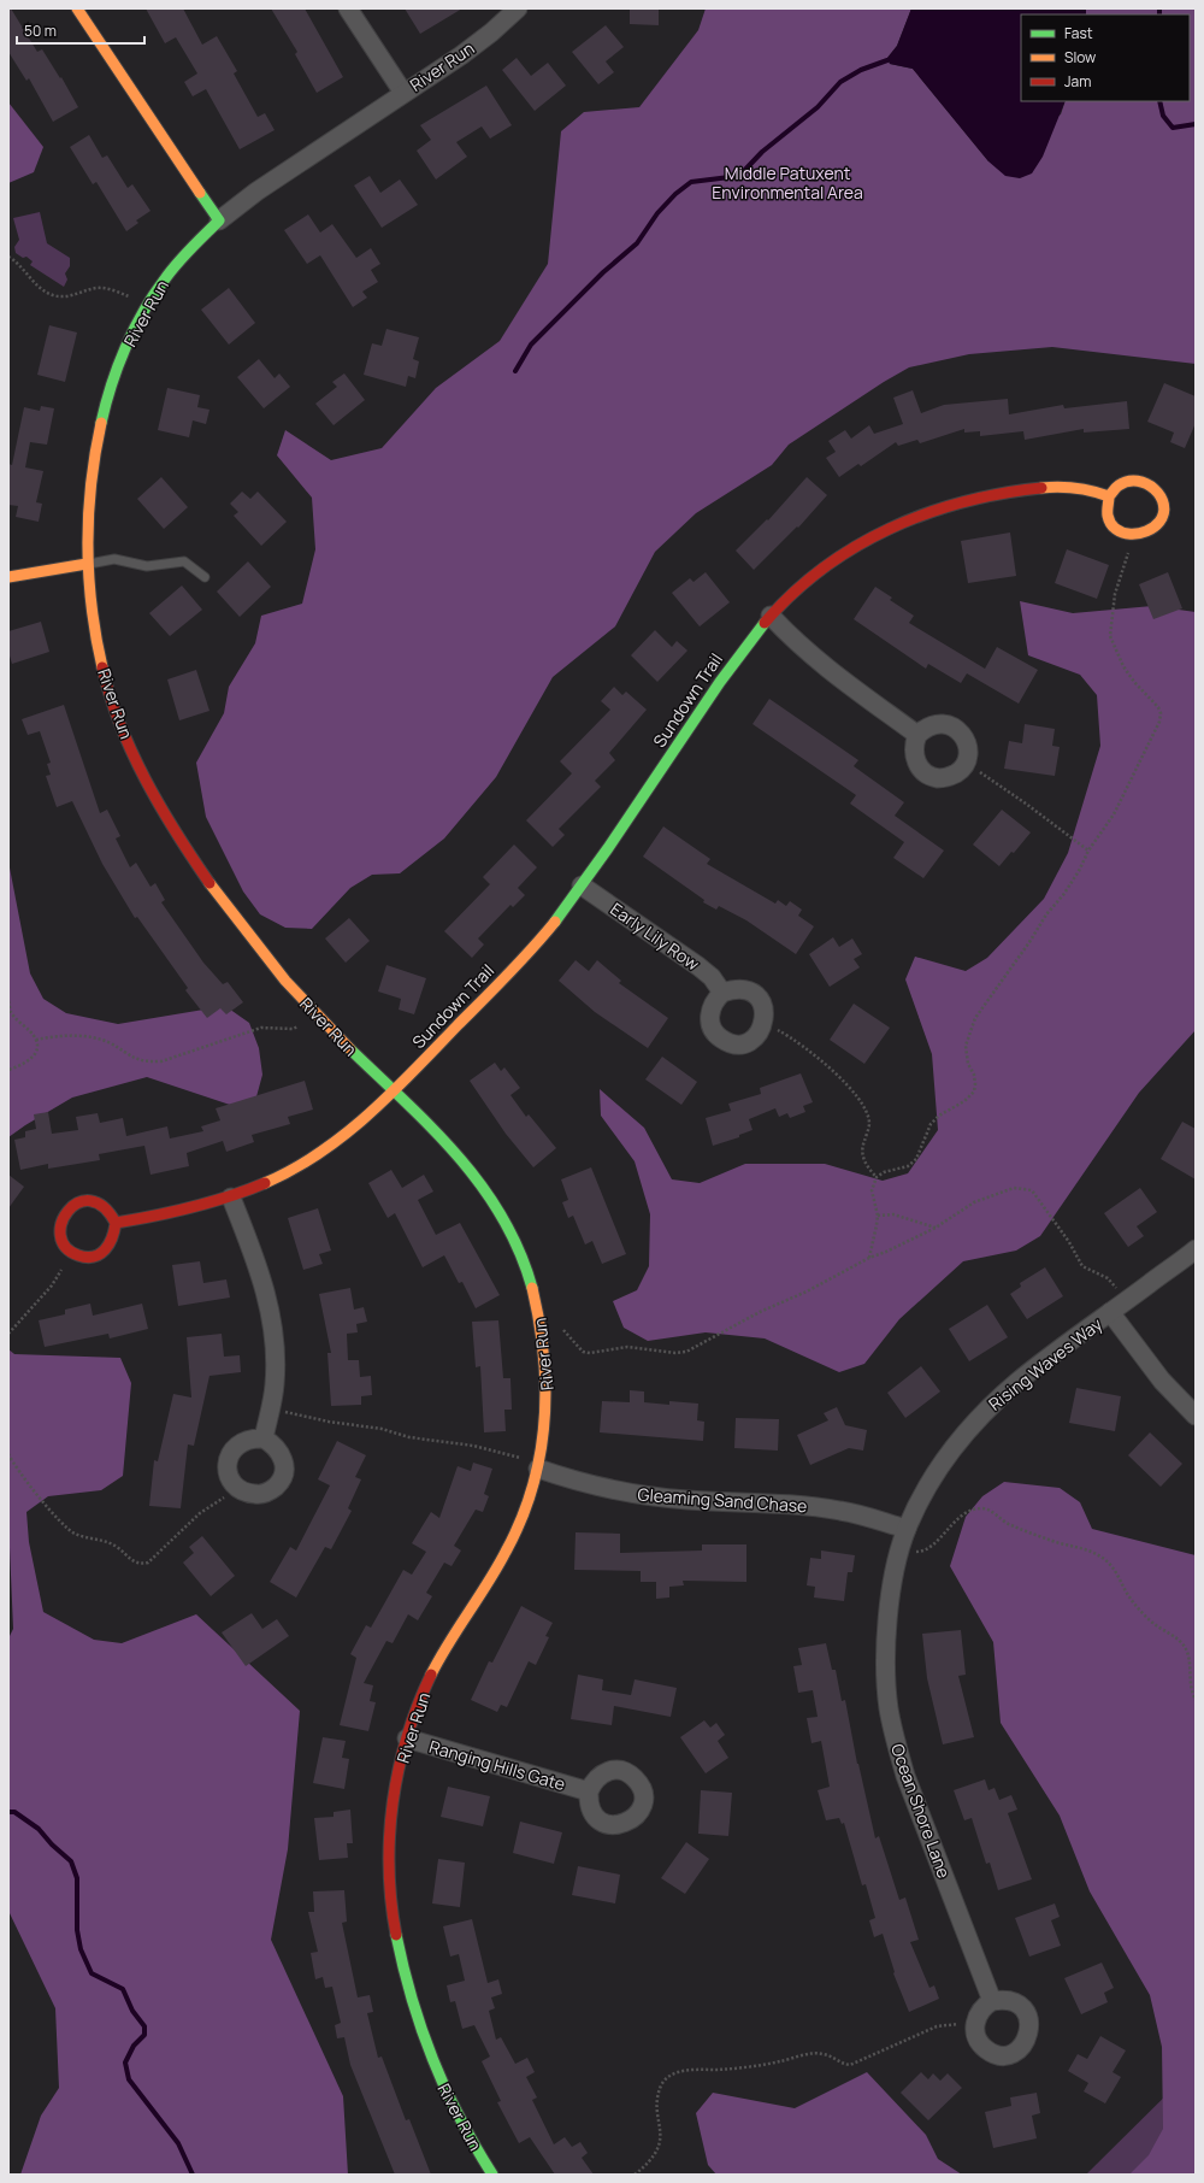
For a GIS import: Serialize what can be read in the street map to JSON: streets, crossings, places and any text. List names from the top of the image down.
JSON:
{
  "streets": {
    "street": [
      "River Run",
      "Sundown Trail",
      "Early Lily Row",
      "Rising Waves Way",
      "Gleaming Sand Chase",
      "Ranging Hills Gate",
      "Ocean Shore Lane"
    ]
  },
  "crossings": [
    ["River Run", "Sundown Trail"],
    ["River Run", "Gleaming Sand Chase"],
    ["River Run", "Ranging Hills Gate"],
    ["Sundown Trail", "Early Lily Row"],
    ["Rising Waves Way", "Gleaming Sand Chase"],
    ["Rising Waves Way", "Ocean Shore Lane"],
    ["Gleaming Sand Chase", "Ocean Shore Lane"]
  ],
  "parks": ["Middle Patuxent Environmental Area"],
  "legend": ["Fast", "Slow", "Jam"],
  "scale_bar": "50 m"
}
